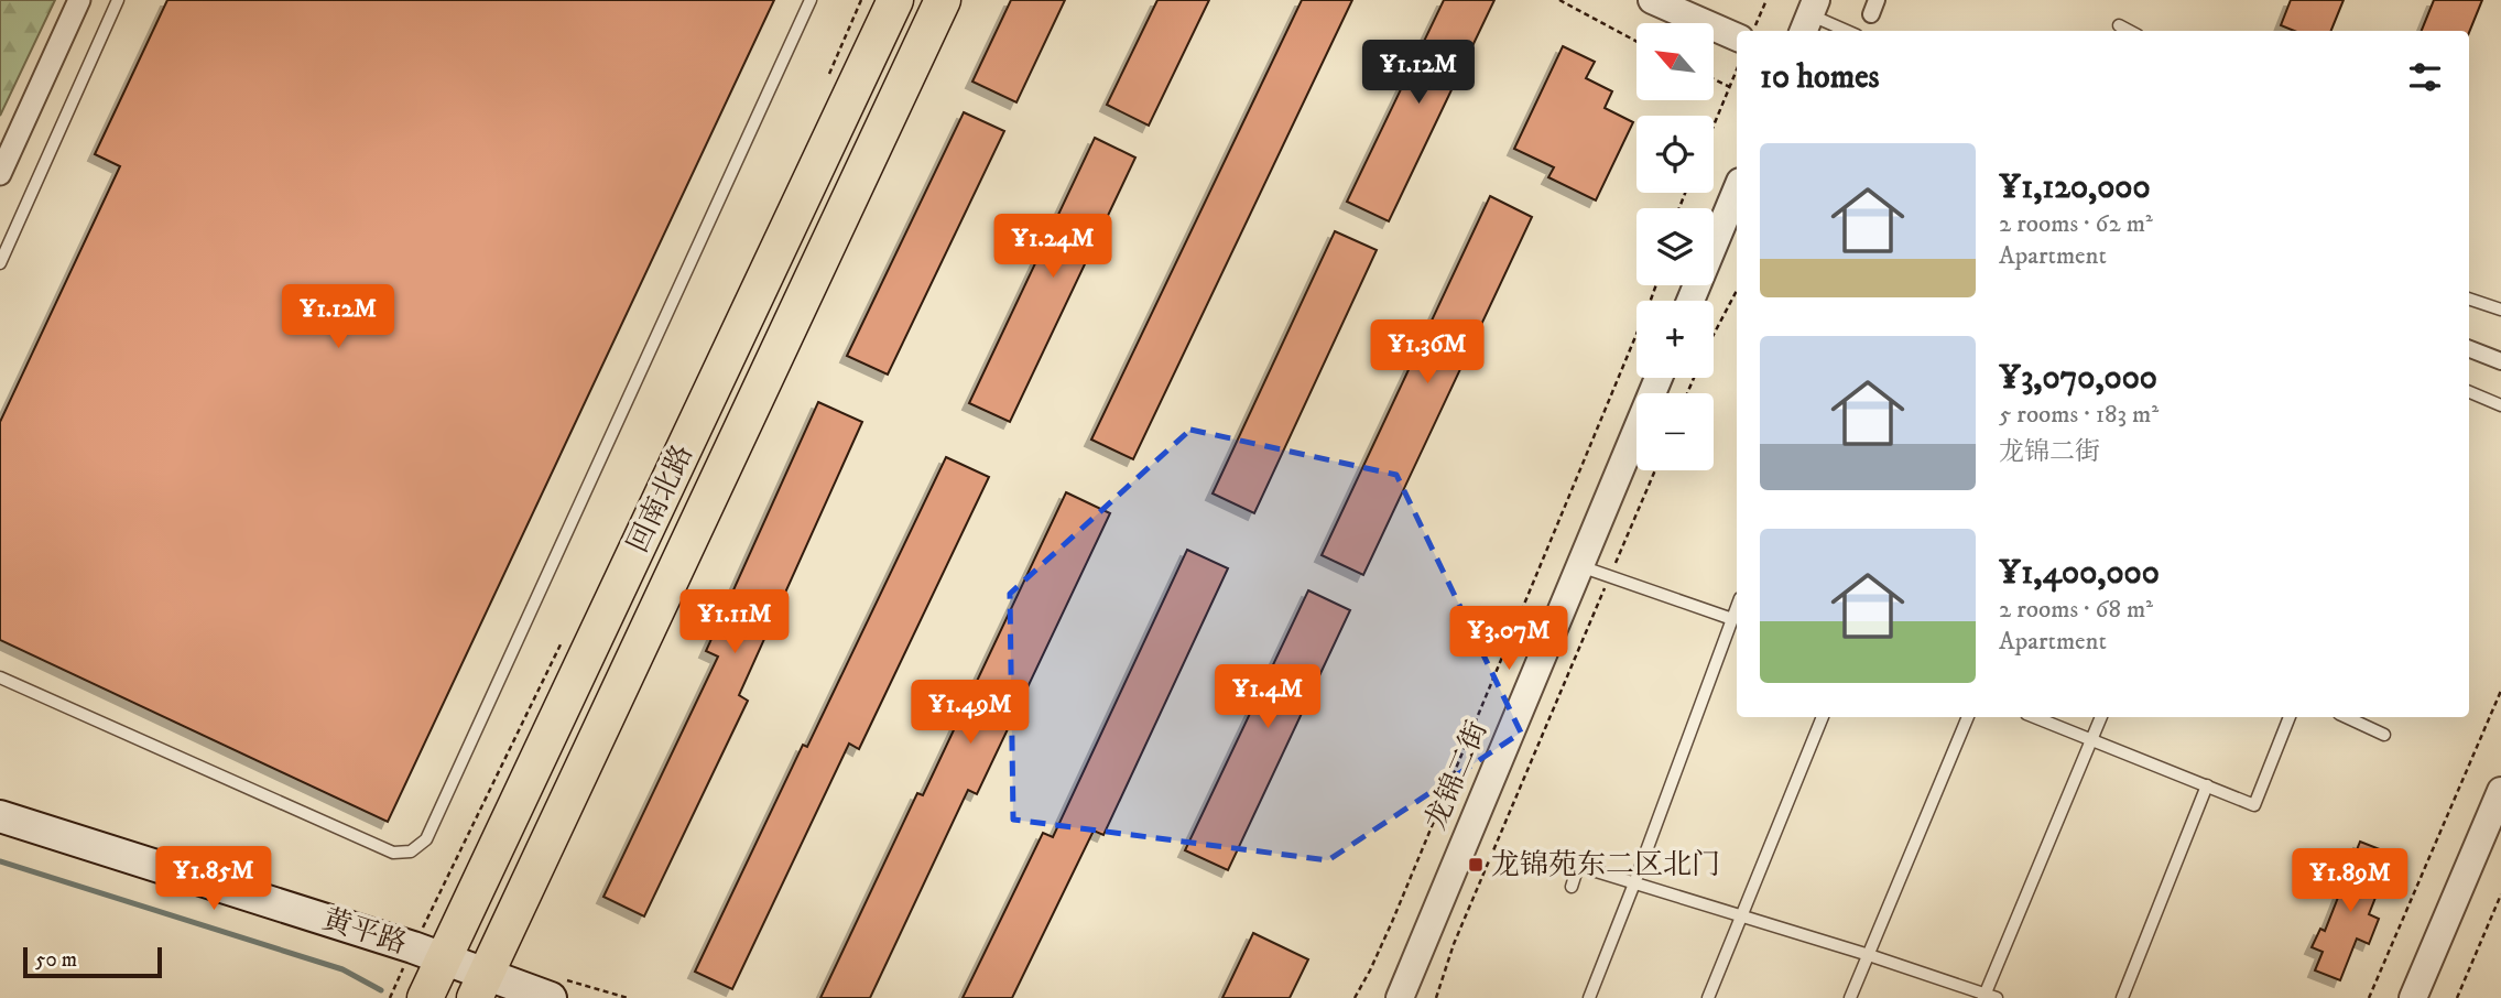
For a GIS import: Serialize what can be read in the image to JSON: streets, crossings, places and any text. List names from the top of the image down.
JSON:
{
  "streets": {
    "main road": ["回南北路", "黄平路"],
    "street": ["龙锦二街"]
  },
  "crossings": [
    ["回南北路", "黄平路"]
  ],
  "places": {
    "transit": ["龙锦苑东二区北门"]
  },
  "scale_bar": "50 m",
  "north": "top left",
  "page": {
    "map_buttons": ["+", "−"],
    "heading": "10 homes",
    "price": [
      "¥1.12M",
      "¥1.24M",
      "¥1.12M",
      "¥1.36M",
      "¥1.11M",
      "¥3.07M",
      "¥1.4M",
      "¥1.49M",
      "¥1.85M",
      "¥1.89M"
    ],
    "list": [
      {
        "name": "¥1,120,000",
        "note": "2 rooms · 62 m² · Apartment"
      },
      {
        "name": "¥3,070,000",
        "note": "5 rooms · 183 m² · 龙锦二街"
      },
      {
        "name": "¥1,400,000",
        "note": "2 rooms · 68 m² · Apartment"
      }
    ],
    "scale": "50 m"
  }
}
